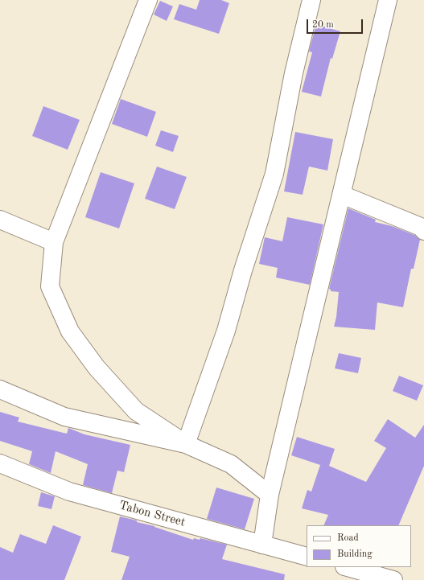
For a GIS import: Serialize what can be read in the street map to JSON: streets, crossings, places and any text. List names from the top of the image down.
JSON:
{
  "streets": {
    "street": ["Tabon Street"]
  },
  "legend": ["Road", "Building"],
  "scale_bar": "20 m"
}
